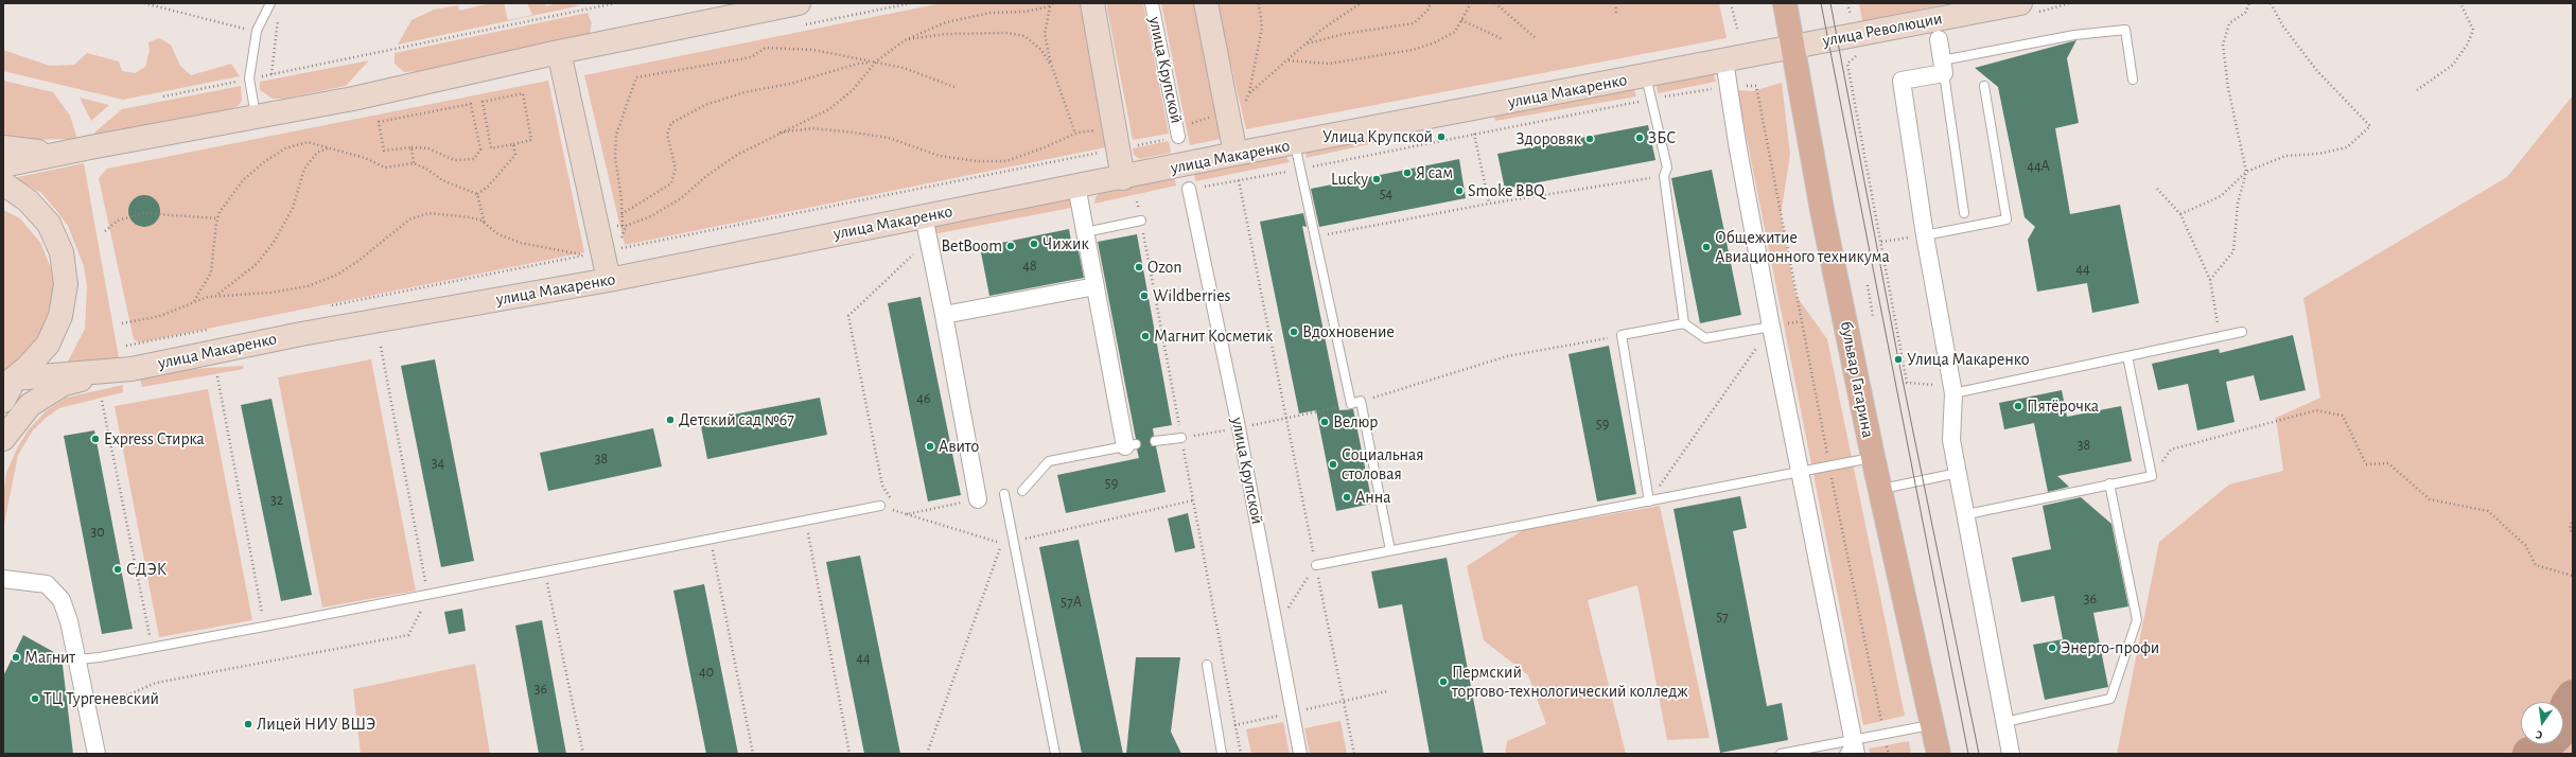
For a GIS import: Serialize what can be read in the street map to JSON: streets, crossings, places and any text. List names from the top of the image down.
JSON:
{
  "streets": {
    "main road": ["улица Революции", "улица Макаренко", "бульвар Гагарина"],
    "street": ["улица Крупской"]
  },
  "crossings": [
    ["улица Революции", "улица Макаренко"],
    ["улица Революции", "бульвар Гагарина"],
    ["улица Макаренко", "бульвар Гагарина"]
  ],
  "places": [
    "Улица Крупской",
    "ЗБС",
    "Здоровяк",
    "Я сам",
    "Lucky",
    "Smoke BBQ",
    "Чижик",
    "BetBoom",
    "Общежитие Авиационного техникума",
    "Ozon",
    "Wildberries",
    "Вдохновение",
    "Магнит Косметик",
    "Улица Макаренко",
    "Пятёрочка",
    "Детский сад №67",
    "Велюр",
    "Express Стирка",
    "Авито",
    "Социальная столовая",
    "Анна",
    "СДЭК",
    "Энерго-профи",
    "Магнит",
    "Пермский торгово-технологический колледж",
    "ТЦ Тургеневский",
    "Лицей НИУ ВШЭ"
  ],
  "house_numbers": [
    "44А",
    "54",
    "48",
    "44",
    "46",
    "59",
    "38",
    "38",
    "34",
    "59",
    "32",
    "30",
    "36",
    "57А",
    "57",
    "44",
    "40",
    "36"
  ],
  "north": "bottom"
}
